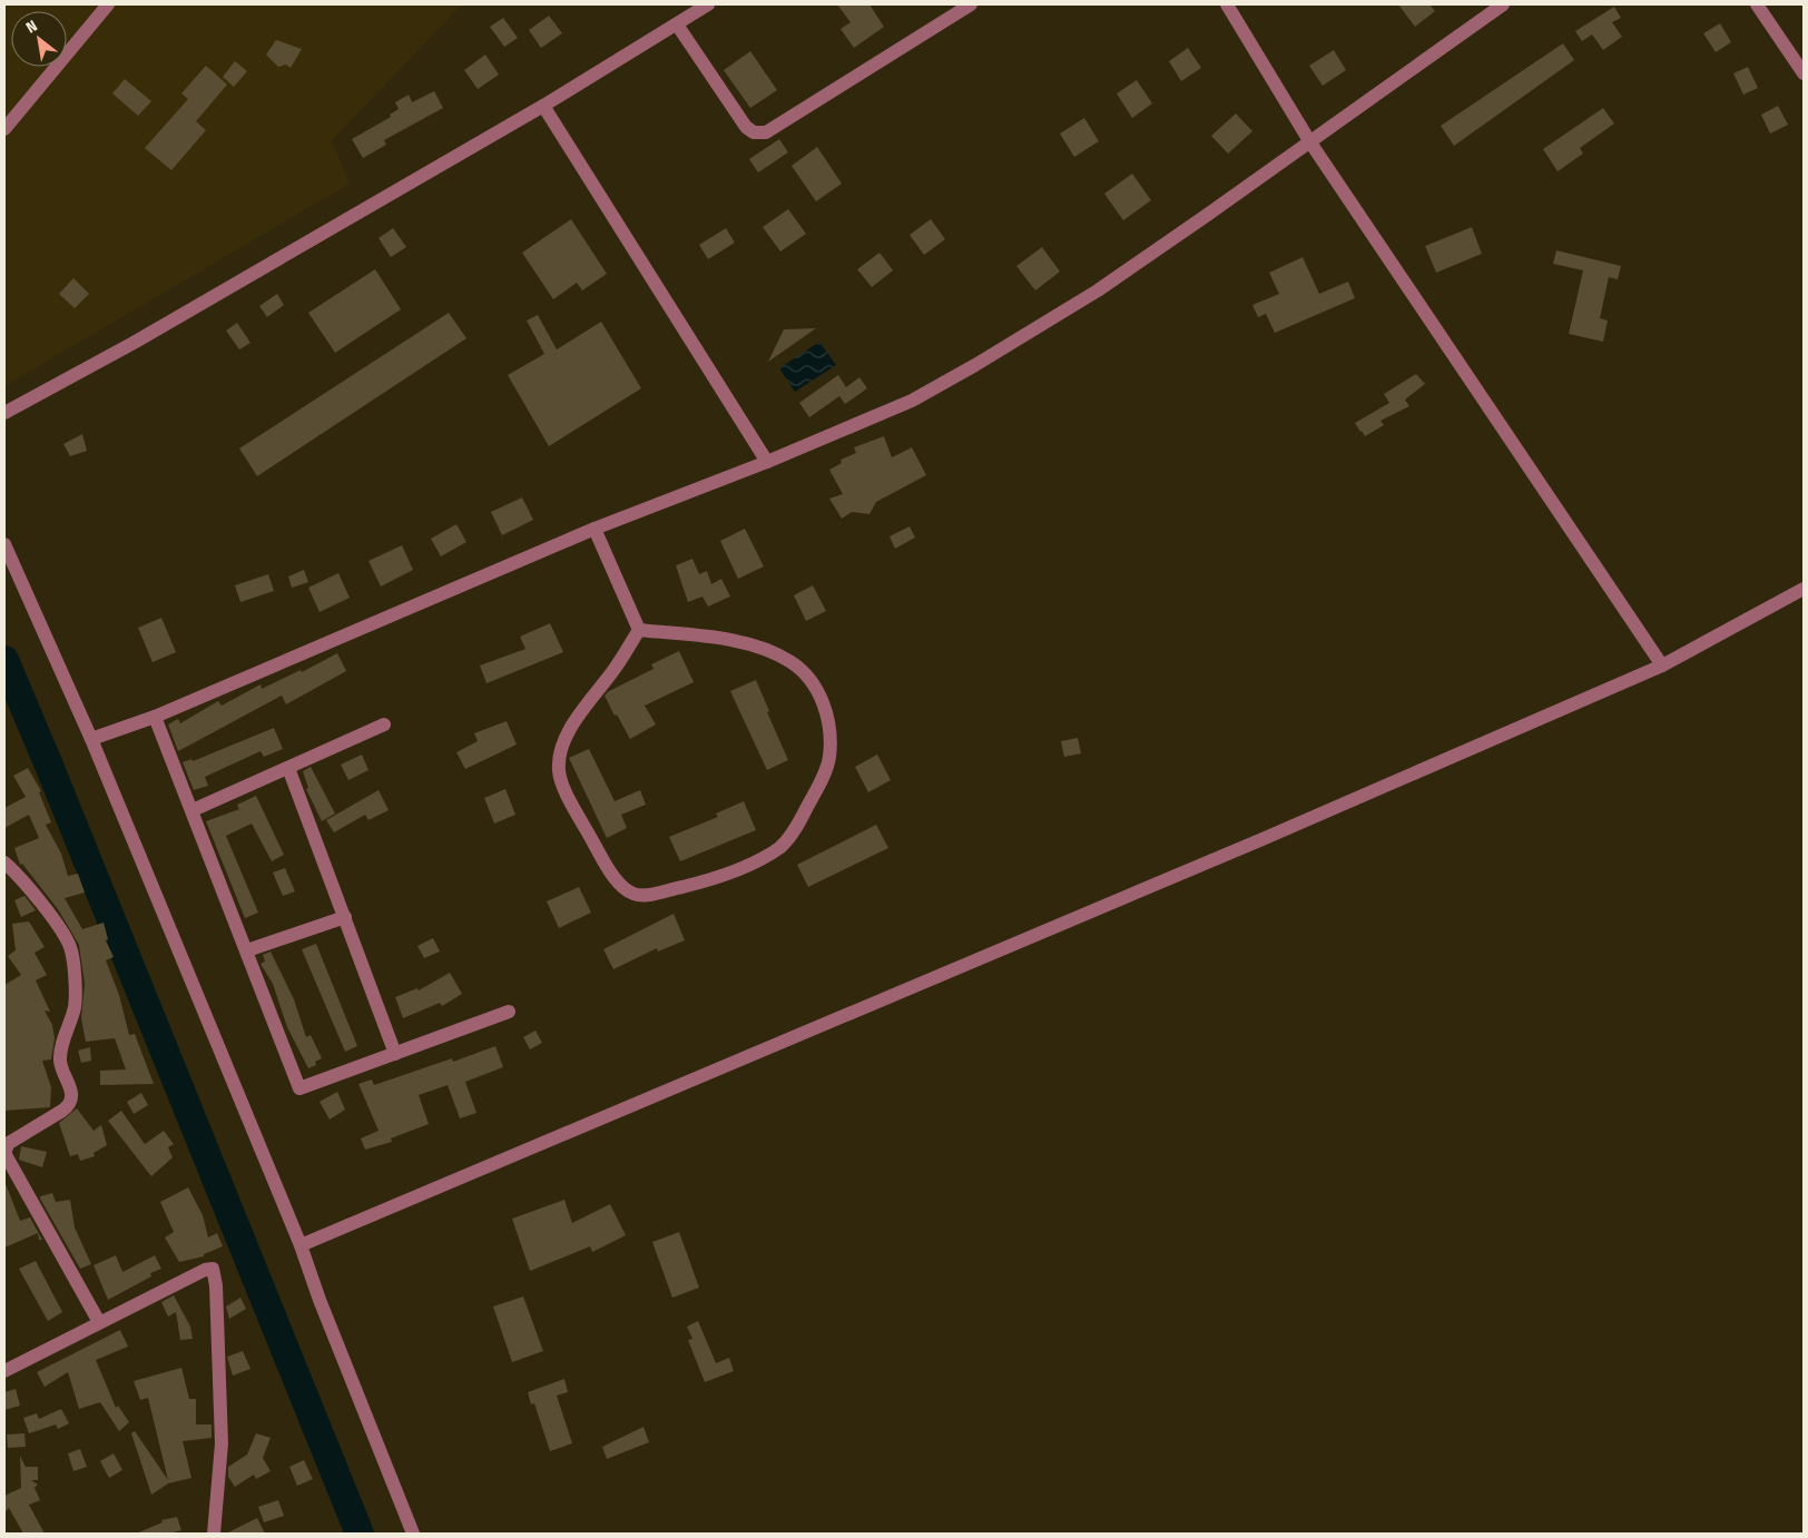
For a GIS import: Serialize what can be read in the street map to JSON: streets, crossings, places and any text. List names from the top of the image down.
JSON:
{
  "north": "top left"
}
